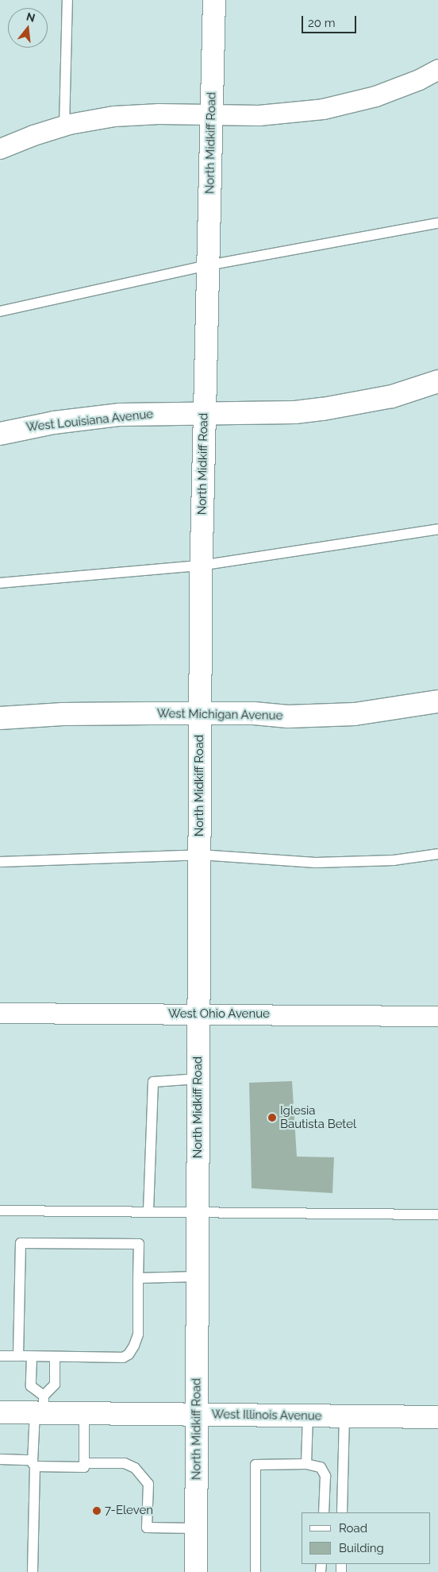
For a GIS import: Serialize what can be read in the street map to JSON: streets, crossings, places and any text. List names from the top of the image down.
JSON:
{
  "streets": {
    "main road": [
      "North Midkiff Road",
      "West Louisiana Avenue",
      "West Michigan Avenue",
      "West Illinois Avenue"
    ],
    "street": ["West Ohio Avenue"]
  },
  "crossings": [
    ["North Midkiff Road", "West Louisiana Avenue"],
    ["North Midkiff Road", "West Michigan Avenue"],
    ["North Midkiff Road", "West Ohio Avenue"],
    ["North Midkiff Road", "West Illinois Avenue"]
  ],
  "places": ["Iglesia Bautista Betel", "7-Eleven"],
  "legend": ["Road", "Building"],
  "scale_bar": "20 m",
  "north": "top"
}
